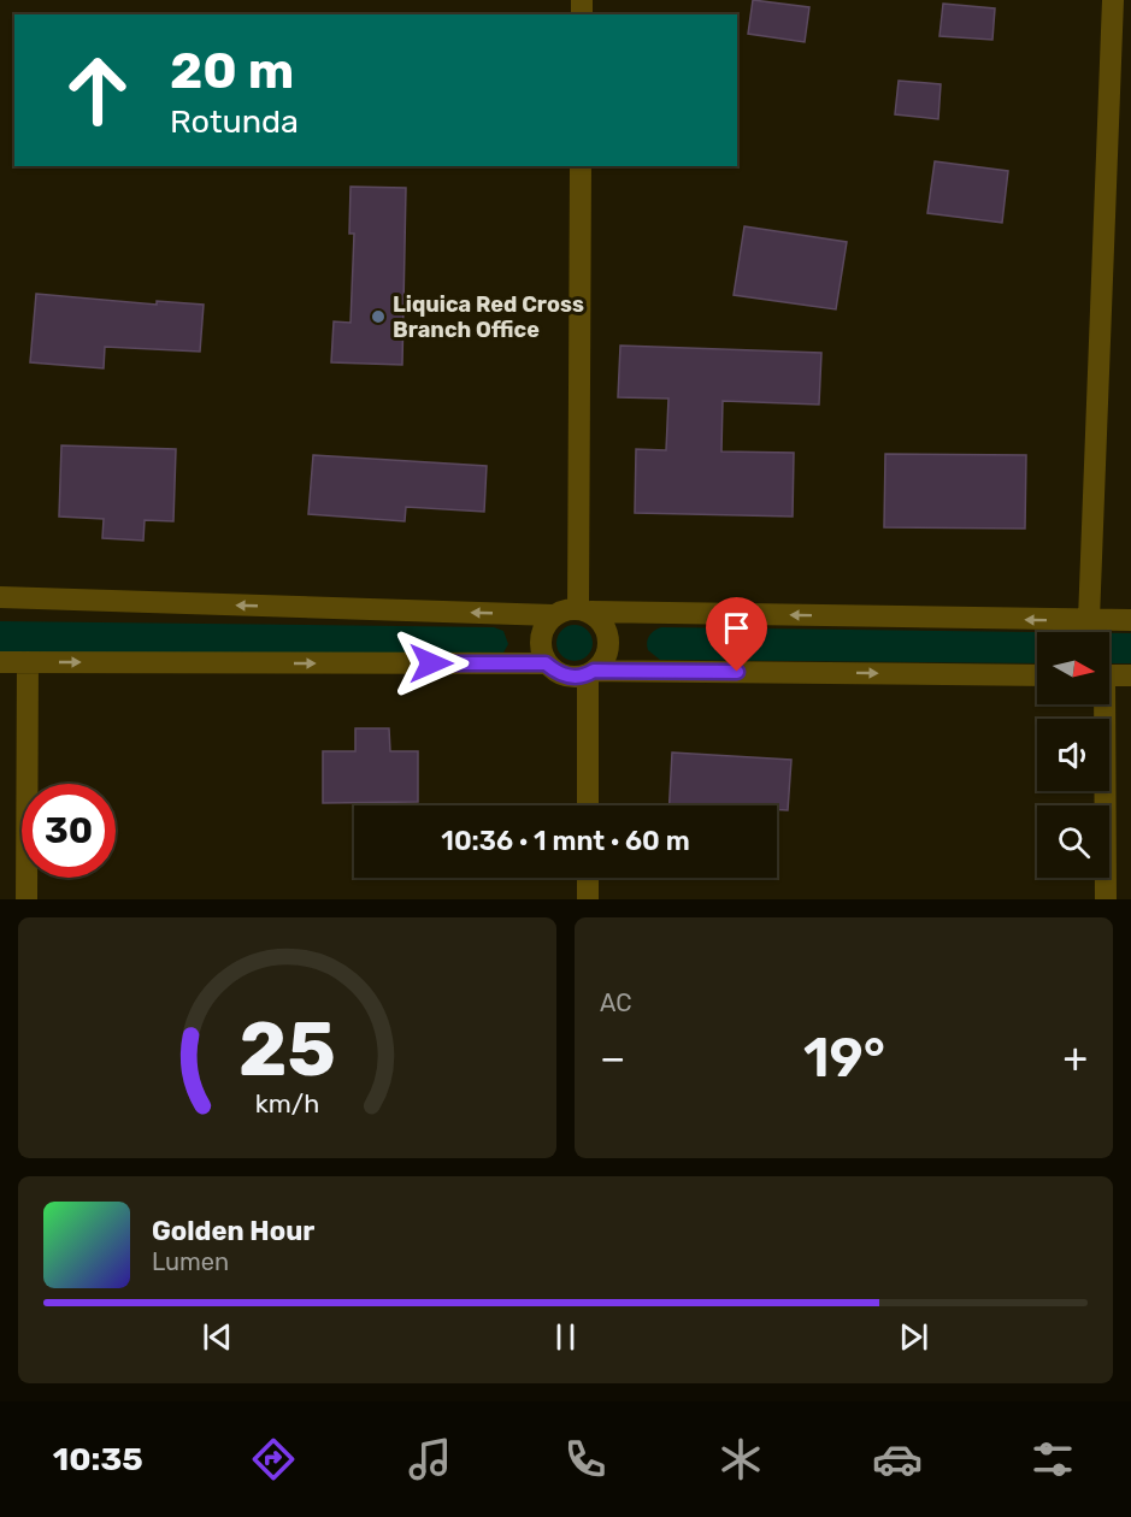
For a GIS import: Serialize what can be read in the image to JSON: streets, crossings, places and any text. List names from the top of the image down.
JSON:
{
  "places": ["Liquica Red Cross Branch Office"],
  "north": "right",
  "page": {
    "turn": ["20 m", "Rotunda"],
    "limit": "30",
    "trip": "10:36 · 1 mnt · 60 m",
    "tile": "AC",
    "heat": ["−", "19°", "+"],
    "song": ["Golden Hour", "Lumen"],
    "tabs": "10:35",
    "gauge": ["25", "km/h"]
  }
}
